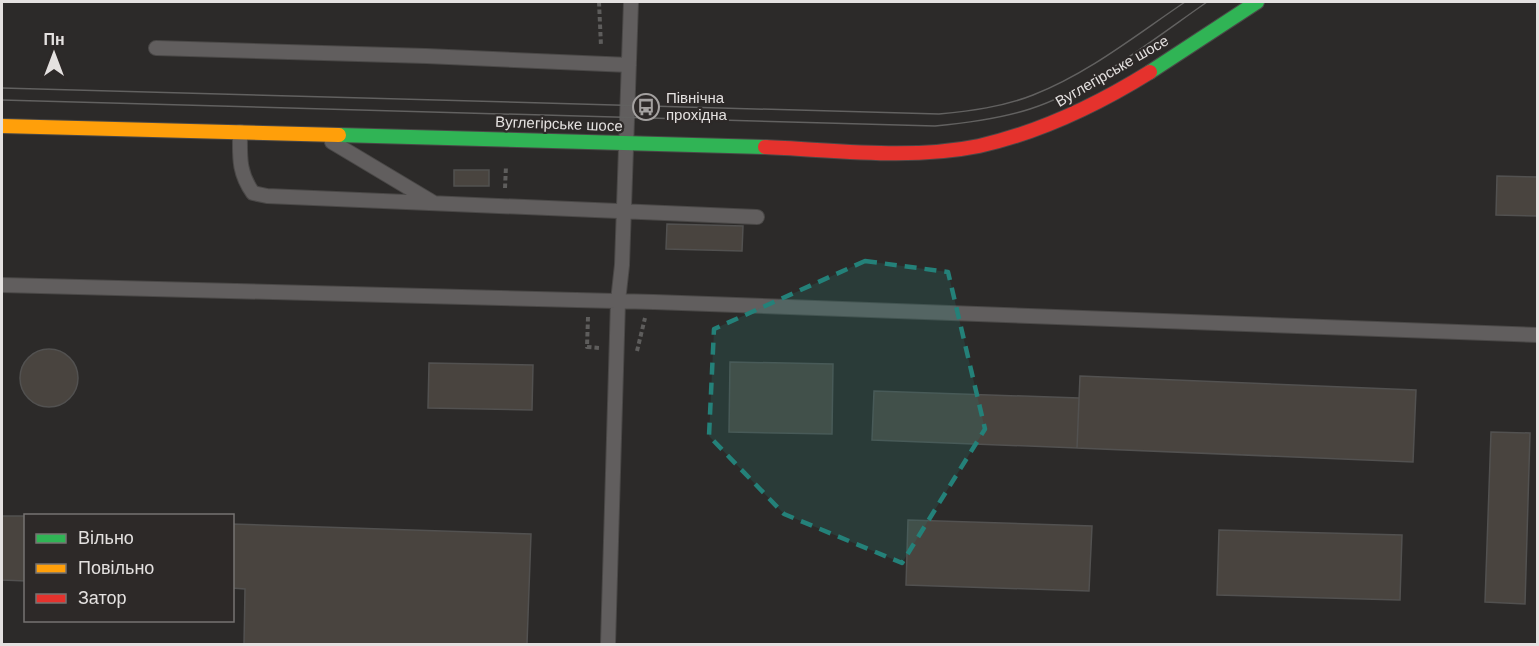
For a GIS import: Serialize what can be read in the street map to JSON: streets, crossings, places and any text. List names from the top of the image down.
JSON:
{
  "streets": {
    "street": ["Вуглегірське шосе"]
  },
  "places": {
    "bus stop": ["Північна прохідна"]
  },
  "legend": ["Вільно", "Повільно", "Затор"],
  "north": "top"
}
